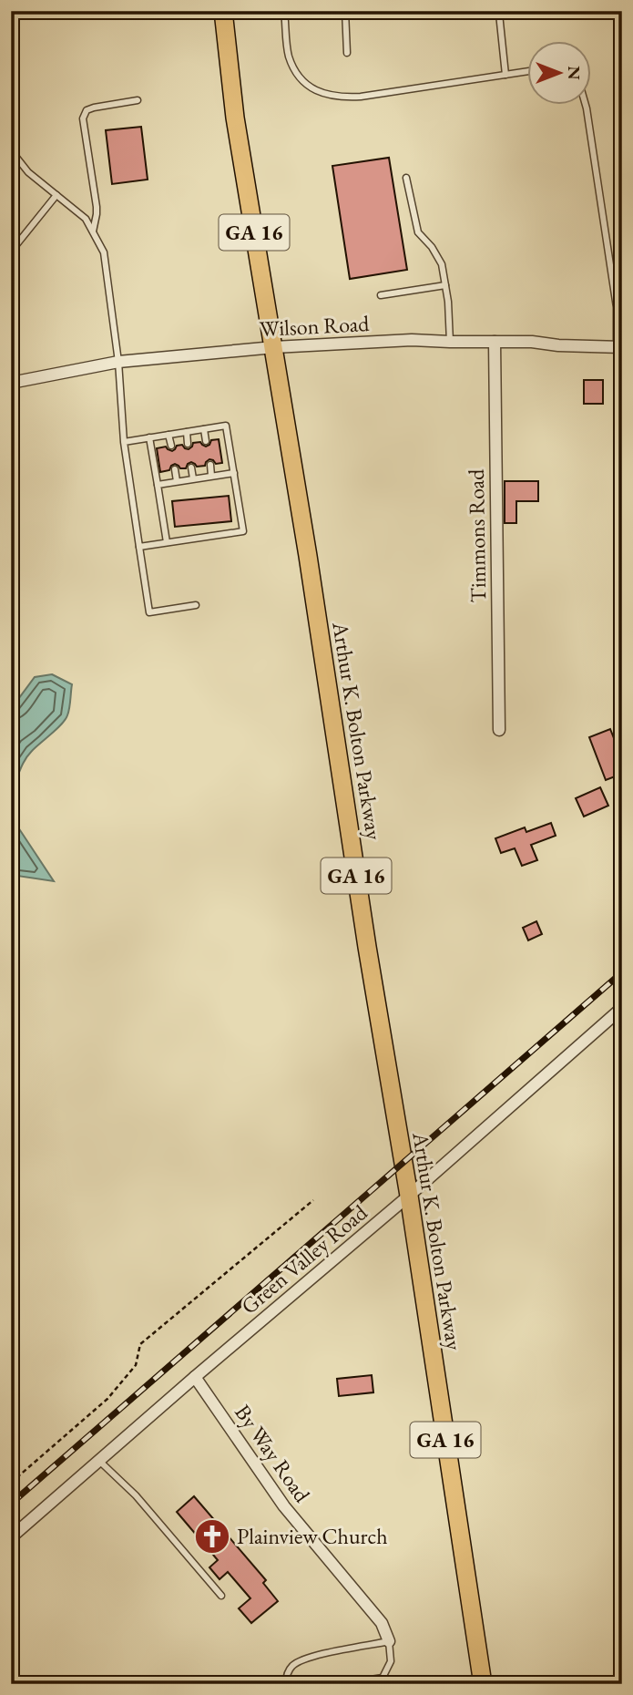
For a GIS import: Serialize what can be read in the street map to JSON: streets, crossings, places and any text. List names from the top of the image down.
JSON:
{
  "streets": {
    "main road": ["GA 16", "Arthur K. Bolton Parkway"],
    "street": [
      "Wilson Road",
      "Timmons Road",
      "Green Valley Road",
      "By Way Road"
    ]
  },
  "crossings": [
    ["Wilson Road", "Timmons Road"],
    ["Wilson Road", "Arthur K. Bolton Parkway"],
    ["Arthur K. Bolton Parkway", "Green Valley Road"],
    ["Green Valley Road", "By Way Road"]
  ],
  "places": {
    "church": ["Plainview Church"]
  },
  "north": "right"
}
